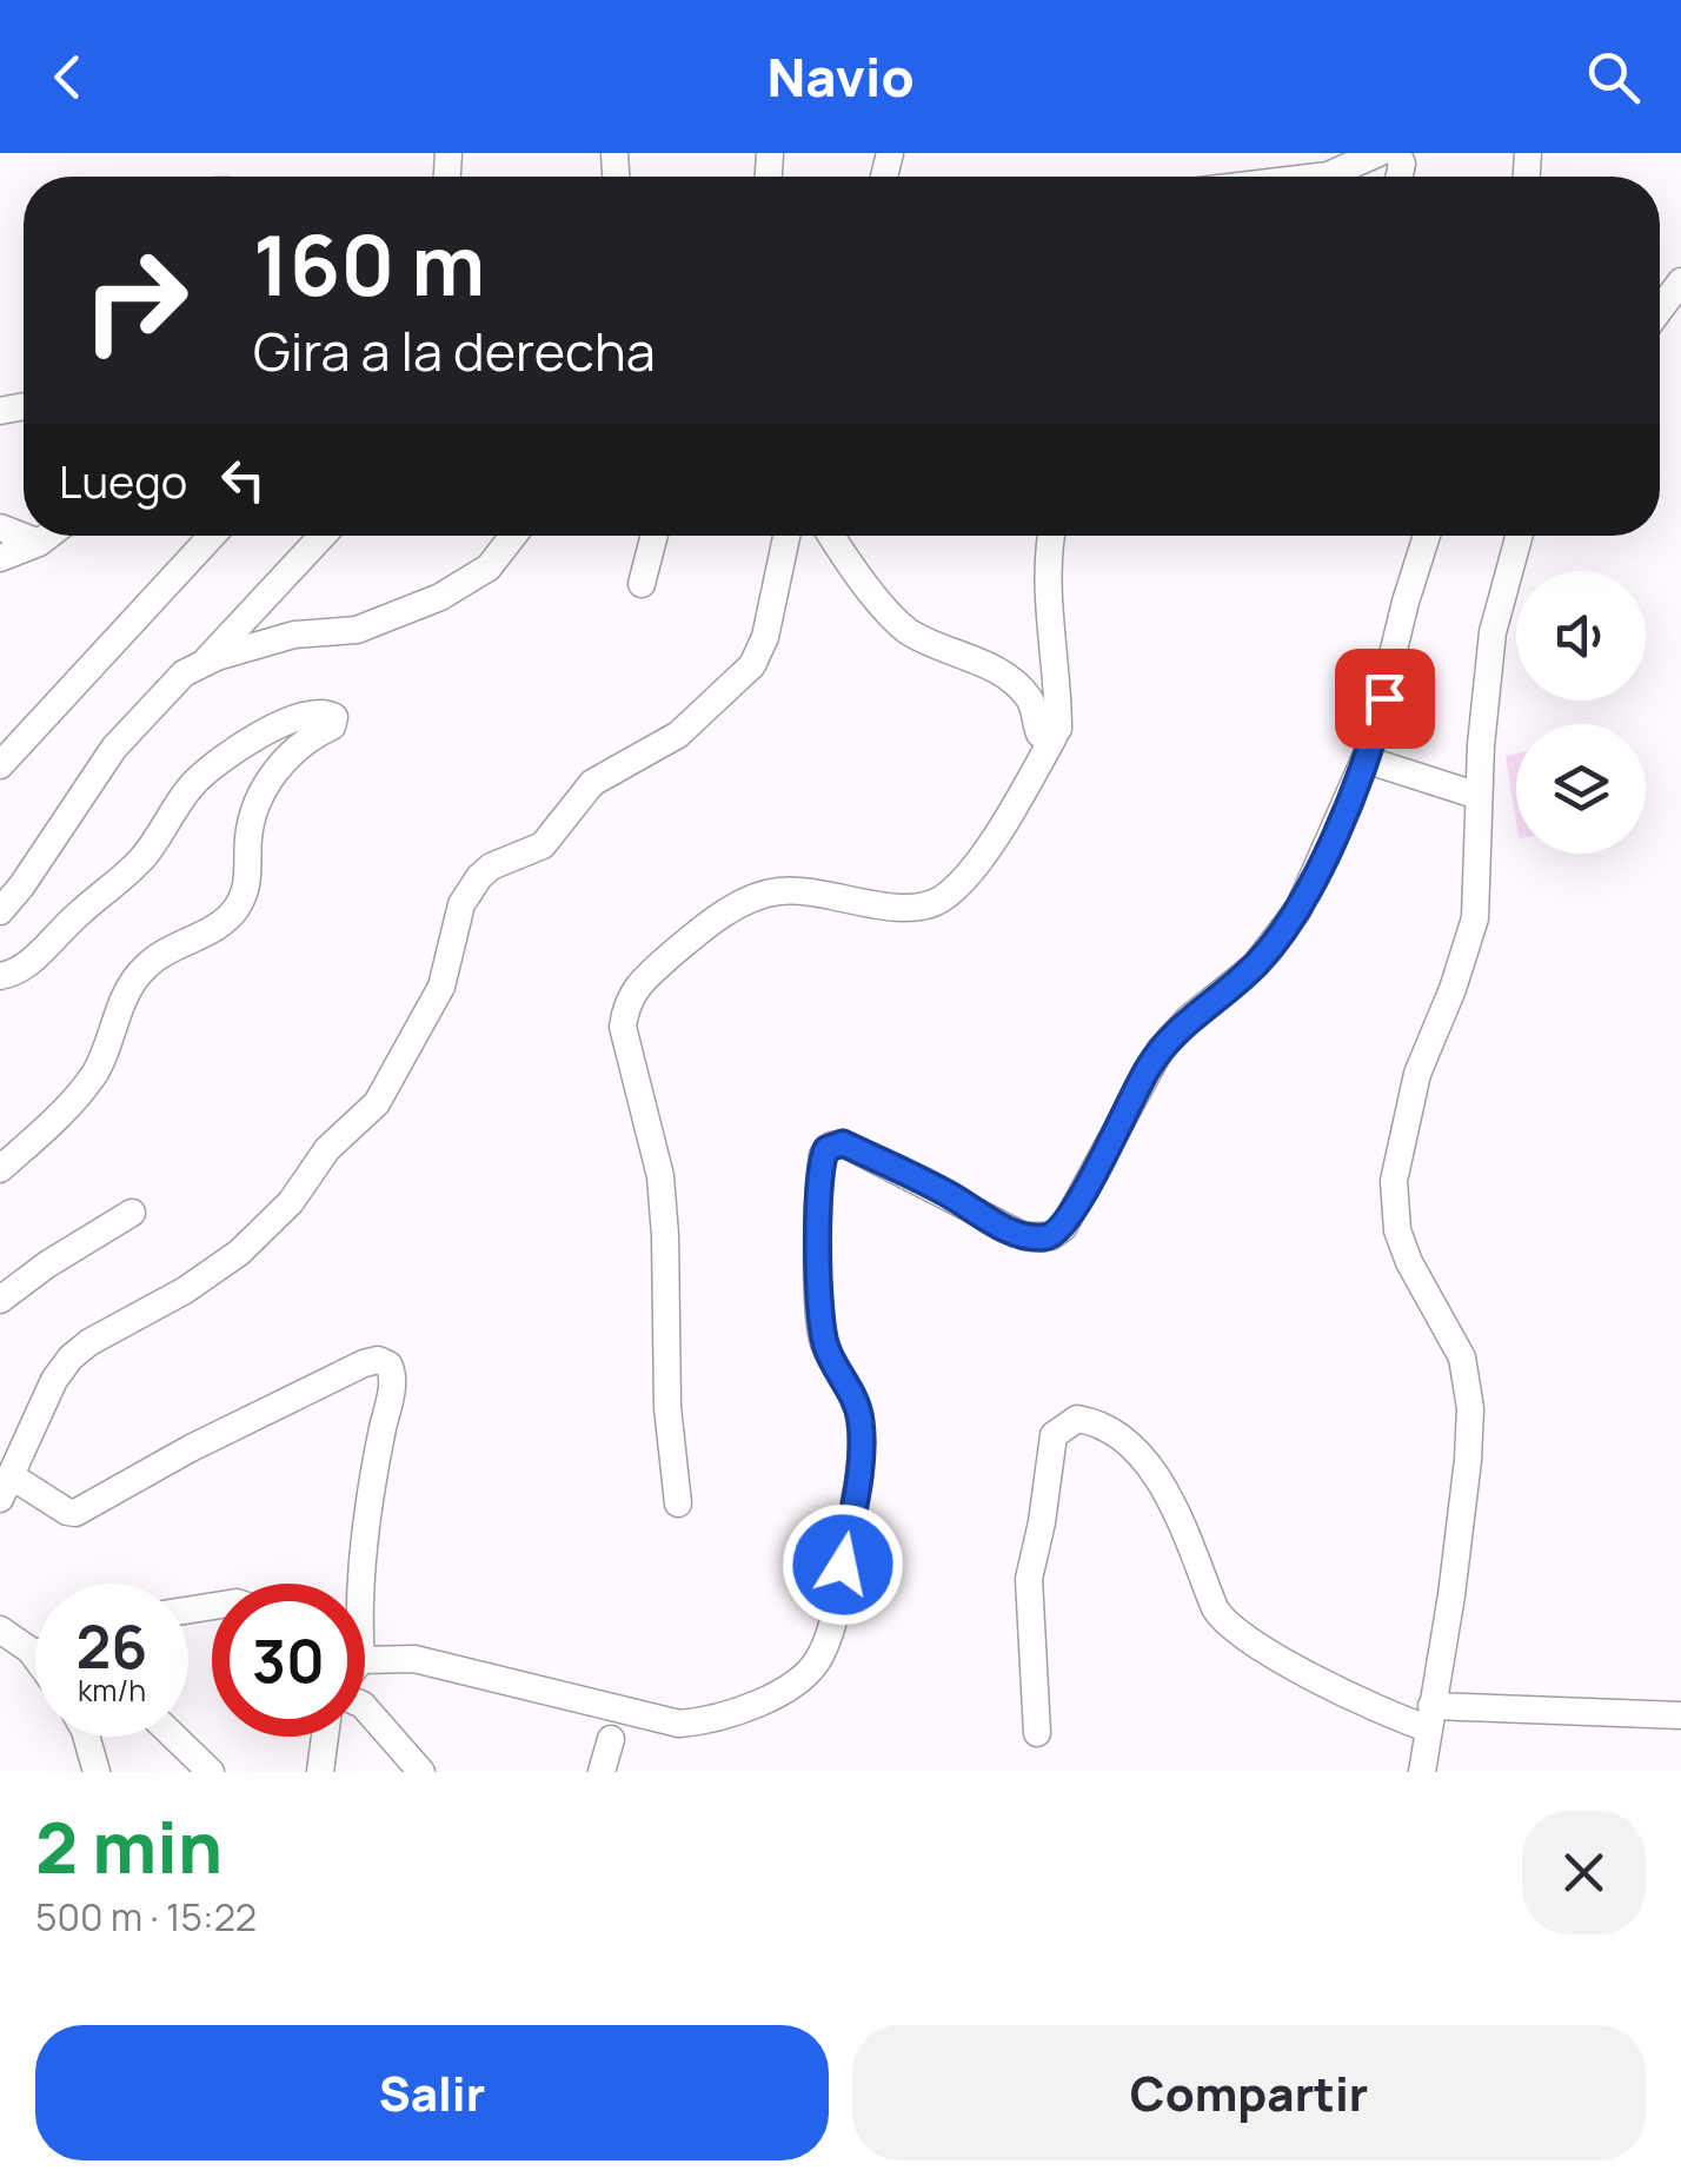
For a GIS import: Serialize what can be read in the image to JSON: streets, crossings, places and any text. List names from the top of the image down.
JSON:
{
  "page": {
    "header": "Navio",
    "turn": ["160 m", "Gira a la derecha"],
    "then": "Luego",
    "speed": "26 km/h",
    "limit": "30",
    "heading": ["2 min", "500 m · 15:22"],
    "buttons": ["Salir", "Compartir"]
  }
}
